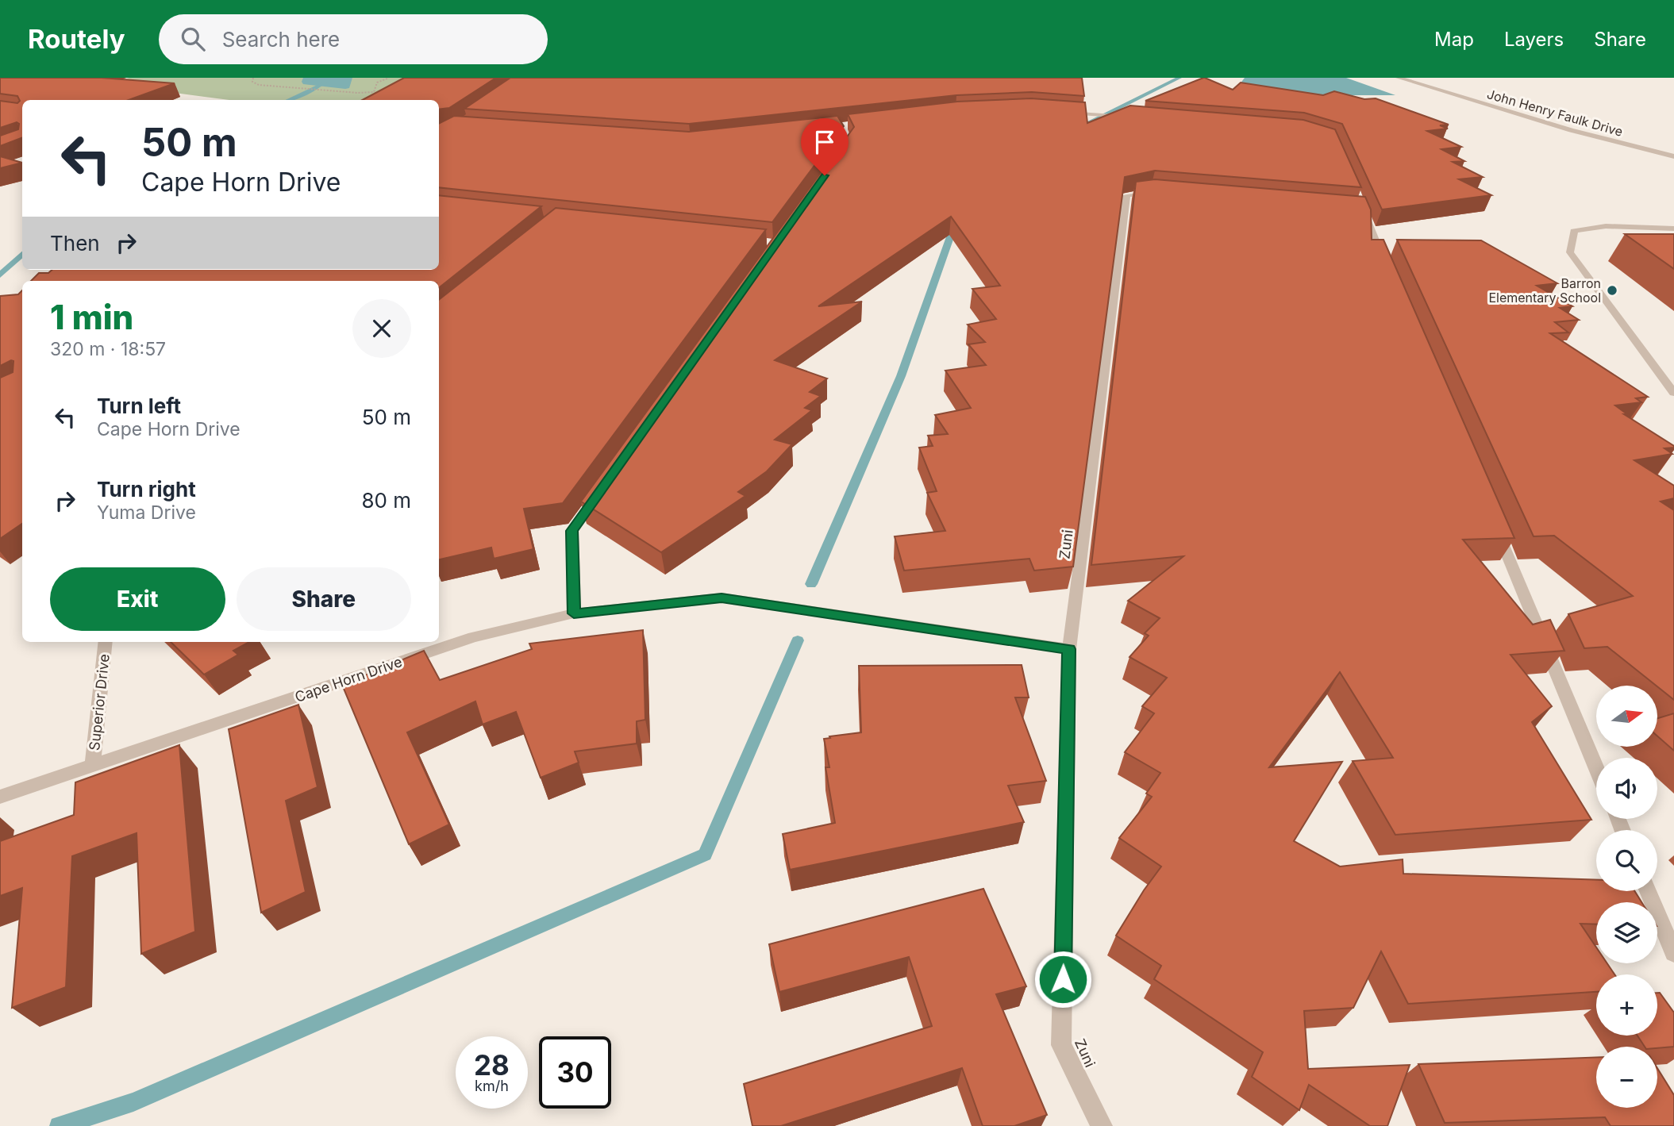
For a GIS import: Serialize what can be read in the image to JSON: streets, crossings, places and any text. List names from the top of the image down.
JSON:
{
  "streets": {
    "street": [
      "John Henry Faulk Drive",
      "Zuni",
      "Cape Horn Drive",
      "Superior Drive"
    ]
  },
  "crossings": [
    ["Zuni", "Cape Horn Drive"],
    ["Cape Horn Drive", "Superior Drive"]
  ],
  "places": ["Barron Elementary School"],
  "north": "right",
  "page": {
    "header": "Routely",
    "search": "Search here",
    "nav": ["Map", "Layers", "Share"],
    "turn": ["50 m", "Cape Horn Drive"],
    "then": "Then",
    "heading": ["1 min", "320 m · 18:57"],
    "list": [
      {
        "name": "Turn left",
        "note": "Cape Horn Drive",
        "value": "50 m"
      },
      {
        "name": "Turn right",
        "note": "Yuma Drive",
        "value": "80 m"
      }
    ],
    "buttons": ["Exit", "Share"],
    "map_buttons": ["+", "−"],
    "speed": "28 km/h",
    "limit": "30"
  }
}
